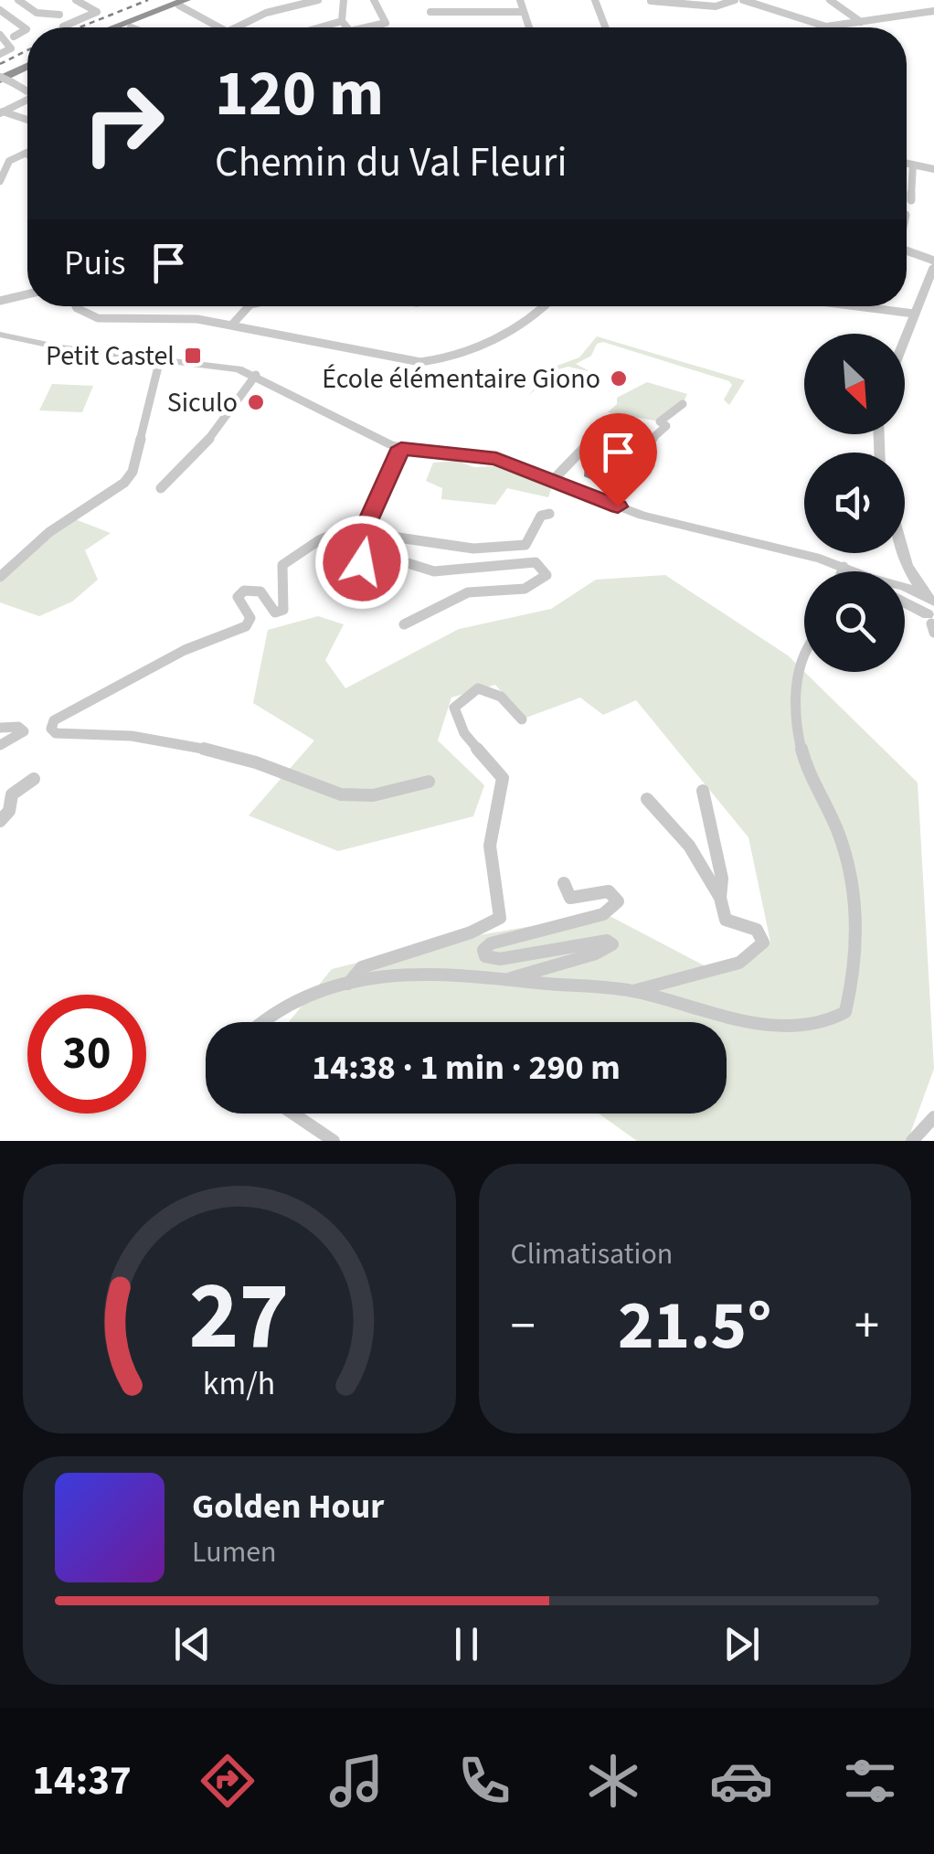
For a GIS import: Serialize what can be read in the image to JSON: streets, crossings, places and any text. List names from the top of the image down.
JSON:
{
  "places": {
    "transit": ["Petit Castel"],
    "other": ["École élémentaire Giono", "Siculo"]
  },
  "north": "bottom right",
  "page": {
    "turn": ["120 m", "Chemin du Val Fleuri"],
    "then": "Puis",
    "limit": "30",
    "trip": "14:38 · 1 min · 290 m",
    "tile": "Climatisation",
    "heat": ["−", "21.5°", "+"],
    "song": ["Golden Hour", "Lumen"],
    "tabs": "14:37",
    "gauge": ["27", "km/h"]
  }
}
